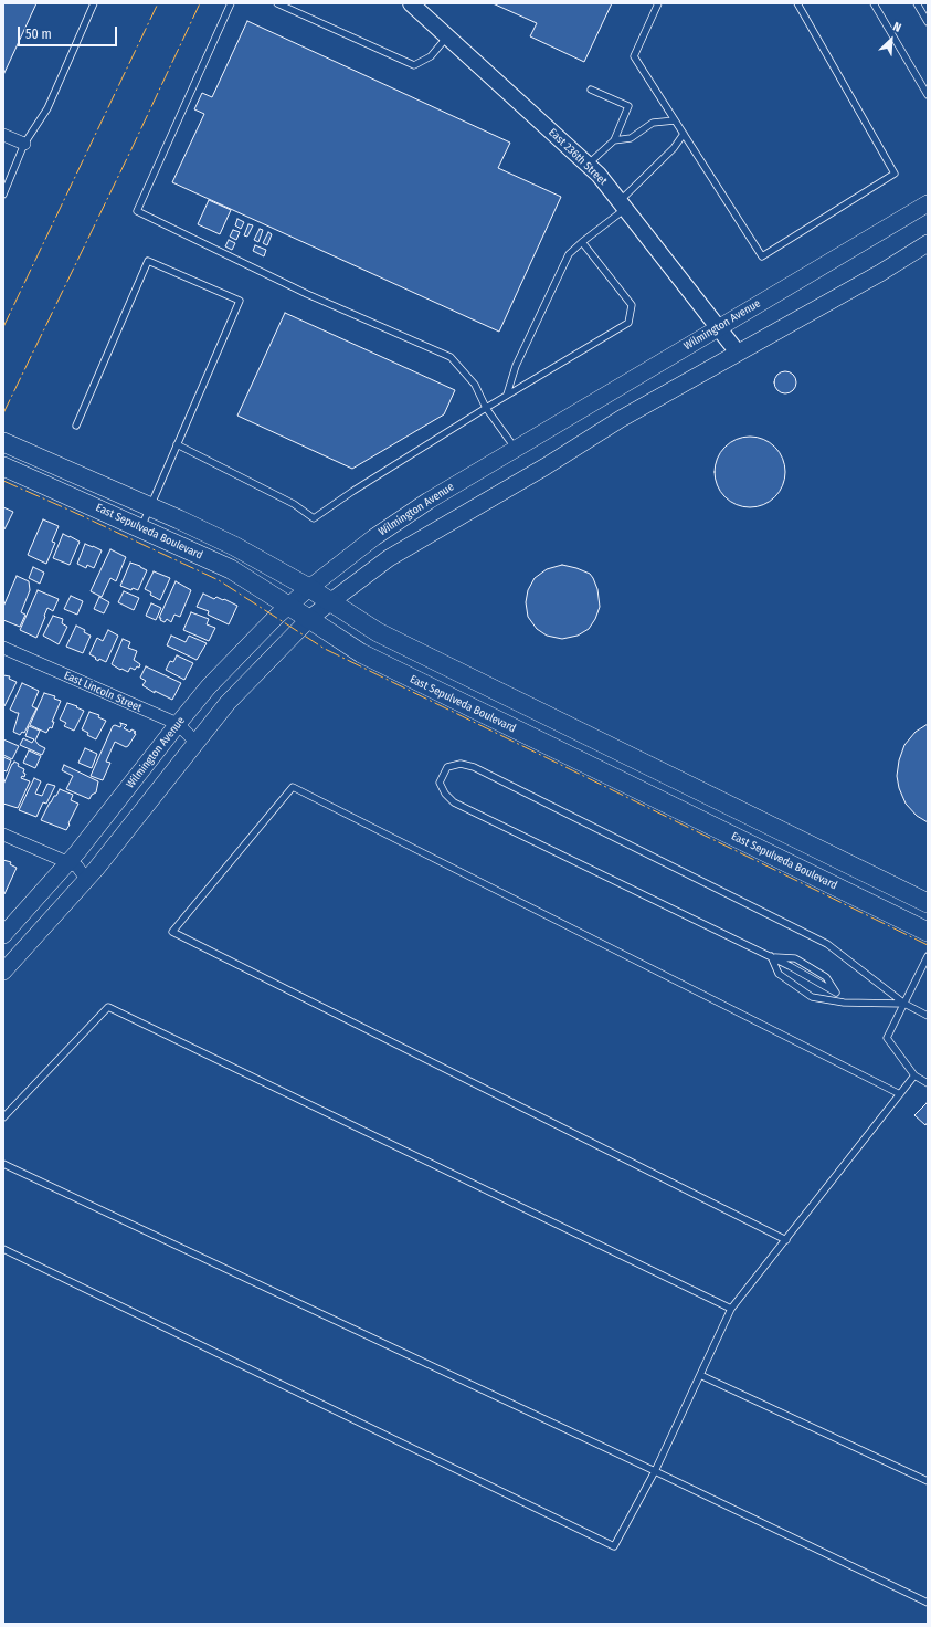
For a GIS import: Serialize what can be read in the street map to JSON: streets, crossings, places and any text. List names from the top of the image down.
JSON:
{
  "streets": {
    "main road": ["Wilmington Avenue", "East Sepulveda Boulevard"],
    "street": ["East 236th Street", "East Lincoln Street"]
  },
  "crossings": [
    ["East 236th Street", "Wilmington Avenue"],
    ["Wilmington Avenue", "East Sepulveda Boulevard"],
    ["Wilmington Avenue", "East Lincoln Street"]
  ],
  "scale_bar": "50 m",
  "north": "top right"
}
